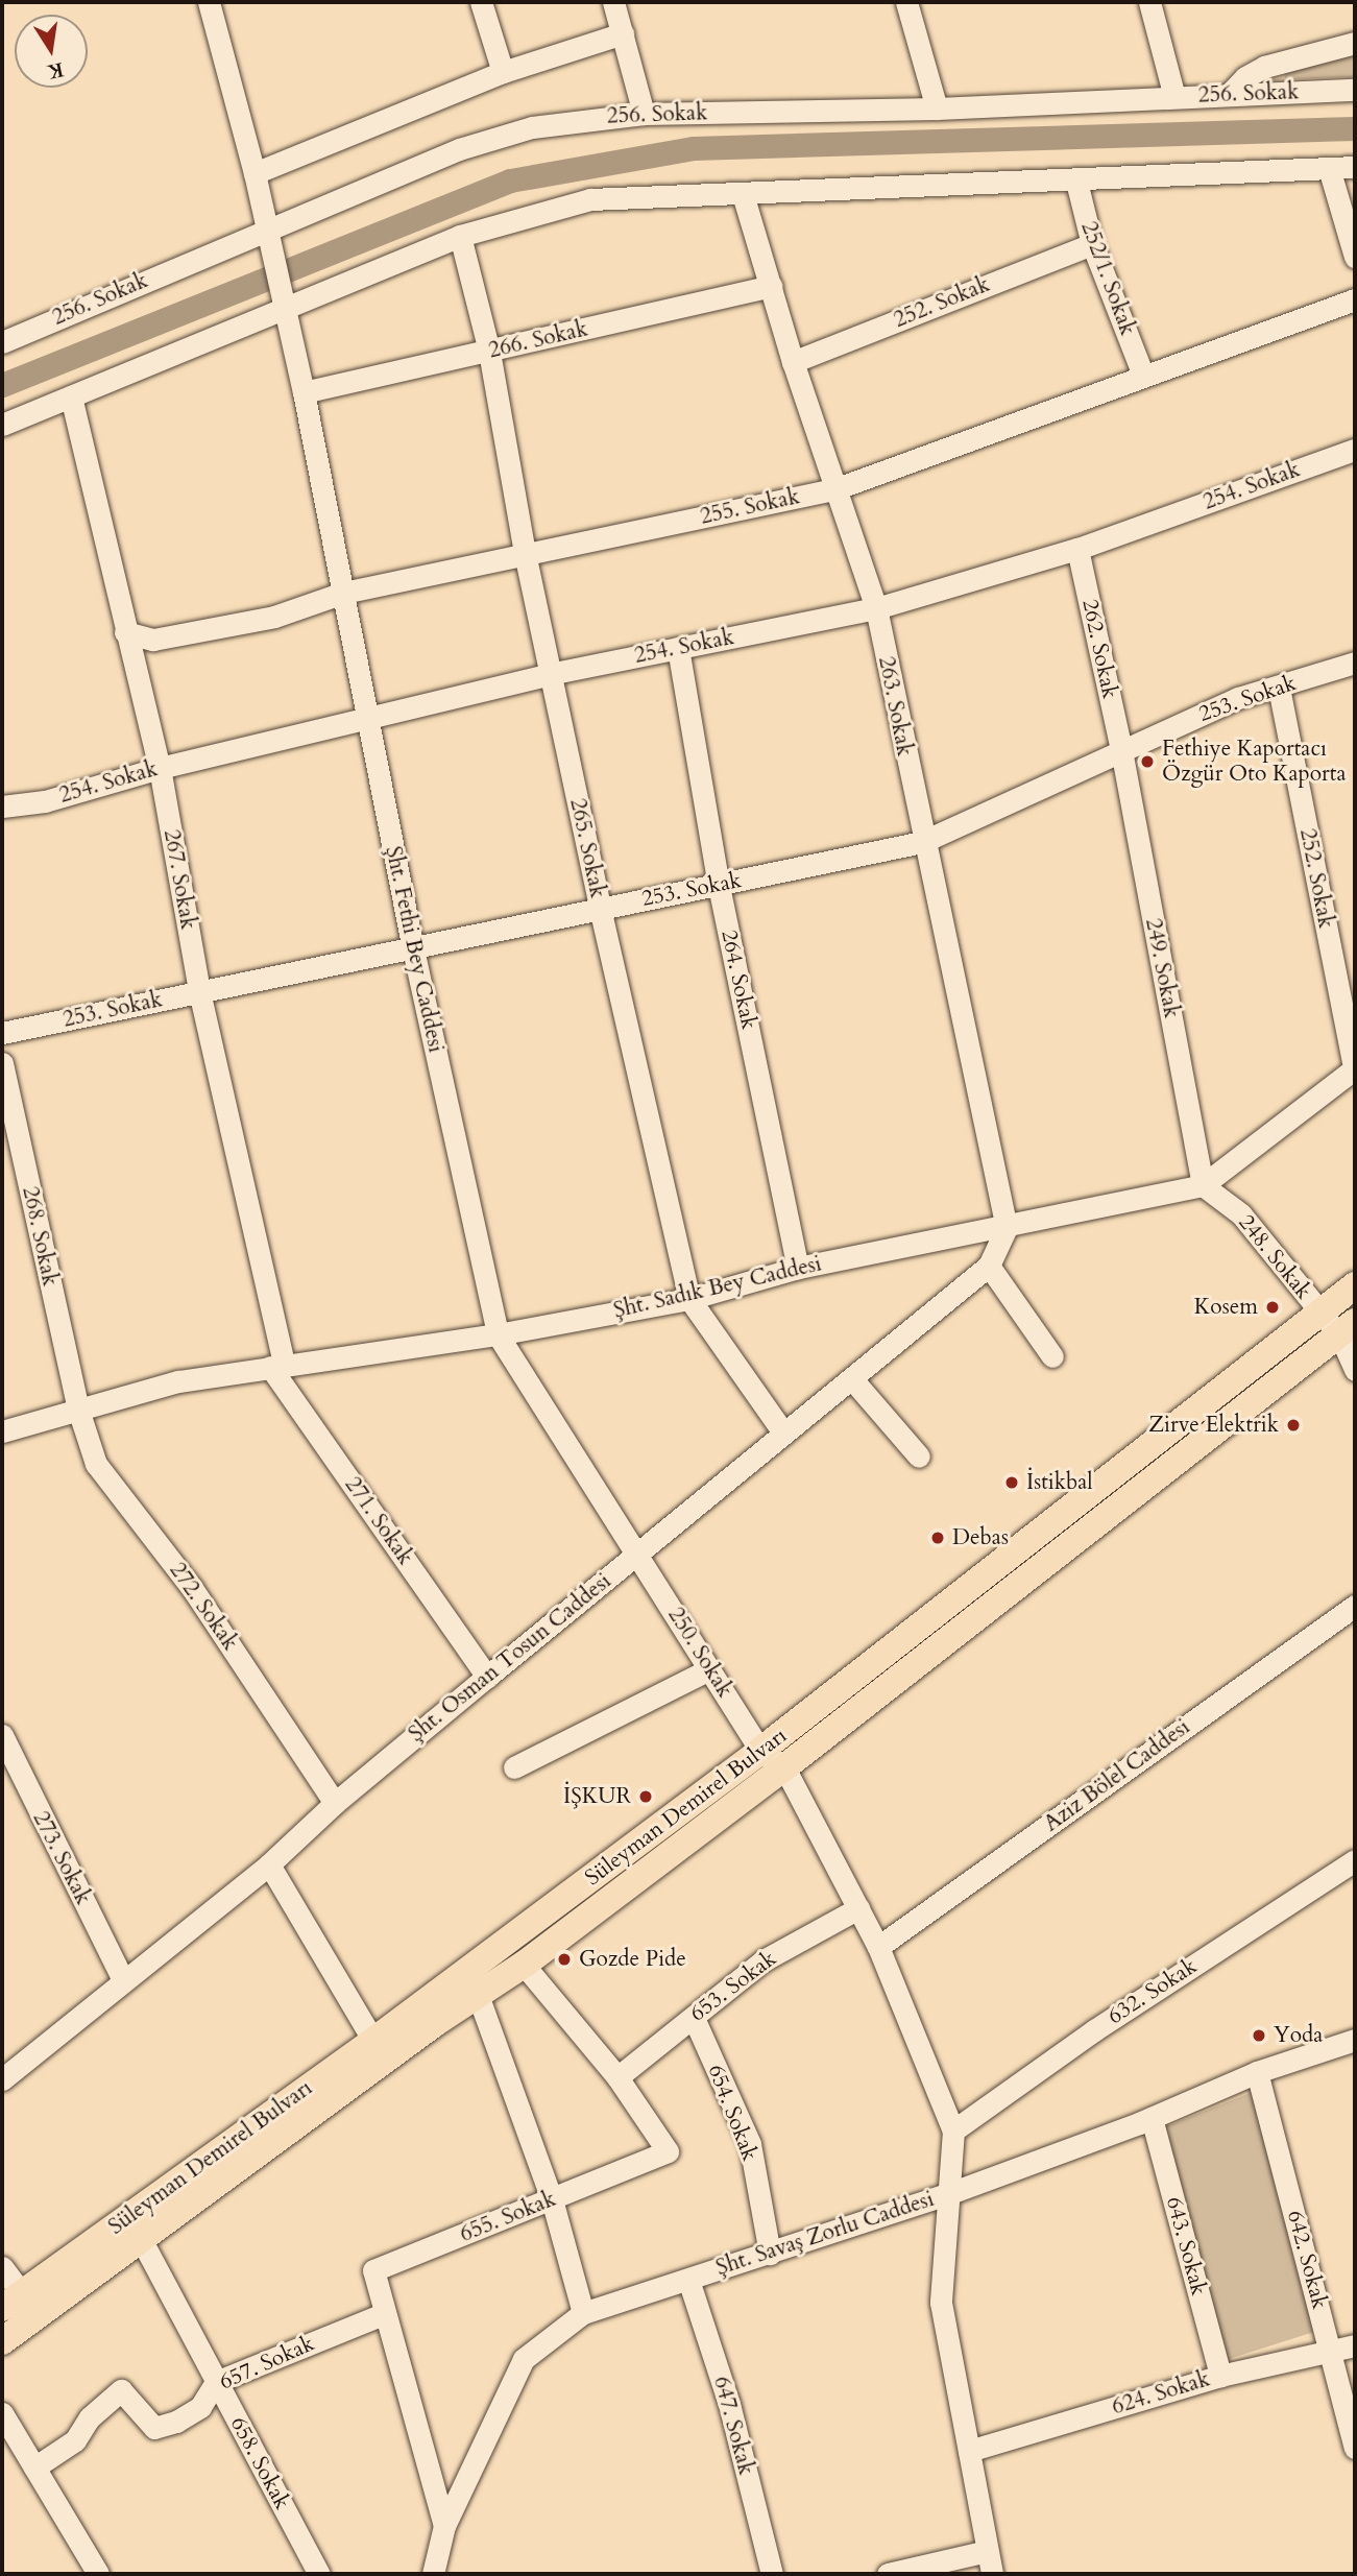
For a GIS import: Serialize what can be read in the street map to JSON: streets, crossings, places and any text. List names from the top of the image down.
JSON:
{
  "streets": {
    "main road": ["Süleyman Demirel Bulvarı"],
    "street": [
      "256. Sokak",
      "252/1. Sokak",
      "252. Sokak",
      "266. Sokak",
      "254. Sokak",
      "255. Sokak",
      "262. Sokak",
      "253. Sokak",
      "263. Sokak",
      "265. Sokak",
      "267. Sokak",
      "Şht. Fethi Bey Caddesi",
      "249. Sokak",
      "264. Sokak",
      "268. Sokak",
      "248. Sokak",
      "Şht. Sadık Bey Caddesi",
      "271. Sokak",
      "272. Sokak",
      "250. Sokak",
      "Şht. Osman Tosun Caddesi",
      "Aziz Bölel Caddesi",
      "273. Sokak",
      "653. Sokak",
      "632. Sokak",
      "654. Sokak",
      "655. Sokak",
      "Şht. Savaş Zorlu Caddesi",
      "643. Sokak",
      "642. Sokak",
      "657. Sokak",
      "624. Sokak",
      "647. Sokak",
      "658. Sokak"
    ]
  },
  "crossings": [
    ["256. Sokak", "Şht. Fethi Bey Caddesi"],
    ["252/1. Sokak", "252. Sokak"],
    ["252/1. Sokak", "255. Sokak"],
    ["252. Sokak", "253. Sokak"],
    ["252. Sokak", "263. Sokak"],
    ["252. Sokak", "Şht. Sadık Bey Caddesi"],
    ["266. Sokak", "263. Sokak"],
    ["266. Sokak", "265. Sokak"],
    ["266. Sokak", "Şht. Fethi Bey Caddesi"],
    ["254. Sokak", "262. Sokak"],
    ["254. Sokak", "263. Sokak"],
    ["254. Sokak", "265. Sokak"],
    ["254. Sokak", "267. Sokak"],
    ["254. Sokak", "Şht. Fethi Bey Caddesi"],
    ["254. Sokak", "264. Sokak"],
    ["255. Sokak", "263. Sokak"],
    ["255. Sokak", "265. Sokak"],
    ["255. Sokak", "267. Sokak"],
    ["255. Sokak", "Şht. Fethi Bey Caddesi"],
    ["262. Sokak", "253. Sokak"],
    ["262. Sokak", "249. Sokak"],
    ["253. Sokak", "263. Sokak"],
    ["253. Sokak", "265. Sokak"],
    ["253. Sokak", "267. Sokak"],
    ["253. Sokak", "Şht. Fethi Bey Caddesi"],
    ["253. Sokak", "249. Sokak"],
    ["253. Sokak", "264. Sokak"],
    ["263. Sokak", "Şht. Sadık Bey Caddesi"],
    ["263. Sokak", "Şht. Osman Tosun Caddesi"],
    ["265. Sokak", "Şht. Sadık Bey Caddesi"],
    ["265. Sokak", "Şht. Osman Tosun Caddesi"],
    ["267. Sokak", "Şht. Sadık Bey Caddesi"],
    ["267. Sokak", "271. Sokak"],
    ["Şht. Fethi Bey Caddesi", "Şht. Sadık Bey Caddesi"],
    ["Şht. Fethi Bey Caddesi", "250. Sokak"],
    ["Şht. Fethi Bey Caddesi", "Şht. Osman Tosun Caddesi"],
    ["249. Sokak", "248. Sokak"],
    ["249. Sokak", "Şht. Sadık Bey Caddesi"],
    ["264. Sokak", "Şht. Sadık Bey Caddesi"],
    ["268. Sokak", "Şht. Sadık Bey Caddesi"],
    ["268. Sokak", "272. Sokak"],
    ["248. Sokak", "Şht. Sadık Bey Caddesi"],
    ["248. Sokak", "Süleyman Demirel Bulvarı"],
    ["Şht. Sadık Bey Caddesi", "271. Sokak"],
    ["Şht. Sadık Bey Caddesi", "272. Sokak"],
    ["Şht. Sadık Bey Caddesi", "Şht. Osman Tosun Caddesi"],
    ["271. Sokak", "Şht. Osman Tosun Caddesi"],
    ["272. Sokak", "Şht. Osman Tosun Caddesi"],
    ["250. Sokak", "Şht. Osman Tosun Caddesi"],
    ["250. Sokak", "Süleyman Demirel Bulvarı"],
    ["Şht. Osman Tosun Caddesi", "273. Sokak"],
    ["Süleyman Demirel Bulvarı", "655. Sokak"],
    ["Süleyman Demirel Bulvarı", "658. Sokak"],
    ["653. Sokak", "654. Sokak"],
    ["653. Sokak", "655. Sokak"],
    ["654. Sokak", "Şht. Savaş Zorlu Caddesi"],
    ["655. Sokak", "Şht. Savaş Zorlu Caddesi"],
    ["655. Sokak", "657. Sokak"],
    ["Şht. Savaş Zorlu Caddesi", "643. Sokak"],
    ["Şht. Savaş Zorlu Caddesi", "642. Sokak"],
    ["Şht. Savaş Zorlu Caddesi", "647. Sokak"],
    ["643. Sokak", "624. Sokak"],
    ["642. Sokak", "624. Sokak"],
    ["657. Sokak", "658. Sokak"]
  ],
  "places": [
    "Fethiye Kaportacı Özgür Oto Kaporta",
    "Kosem",
    "Zirve Elektrik",
    "İstikbal",
    "Debas",
    "İŞKUR",
    "Gozde Pide",
    "Yoda"
  ],
  "north": "bottom"
}
